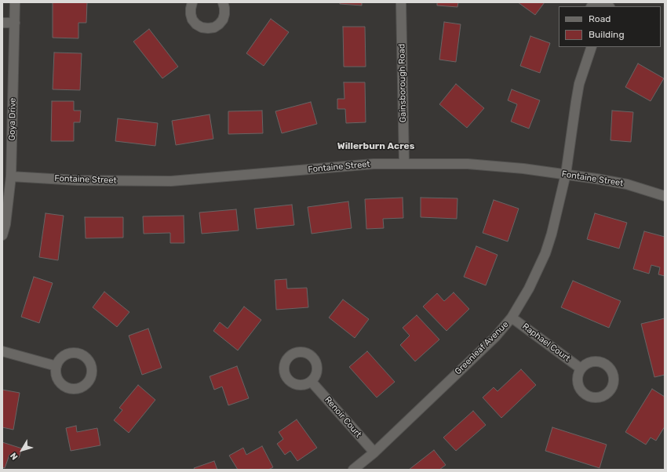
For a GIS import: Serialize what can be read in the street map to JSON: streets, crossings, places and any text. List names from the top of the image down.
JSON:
{
  "streets": {
    "street": [
      "Gainsborough Road",
      "Goya Drive",
      "Fontaine Street",
      "Raphael Court",
      "Greenleaf Avenue",
      "Renoir Court"
    ]
  },
  "crossings": [
    ["Gainsborough Road", "Fontaine Street"],
    ["Goya Drive", "Fontaine Street"],
    ["Fontaine Street", "Greenleaf Avenue"],
    ["Raphael Court", "Greenleaf Avenue"],
    ["Greenleaf Avenue", "Renoir Court"]
  ],
  "districts": ["Willerburn Acres"],
  "legend": ["Road", "Building"],
  "north": "bottom left"
}
